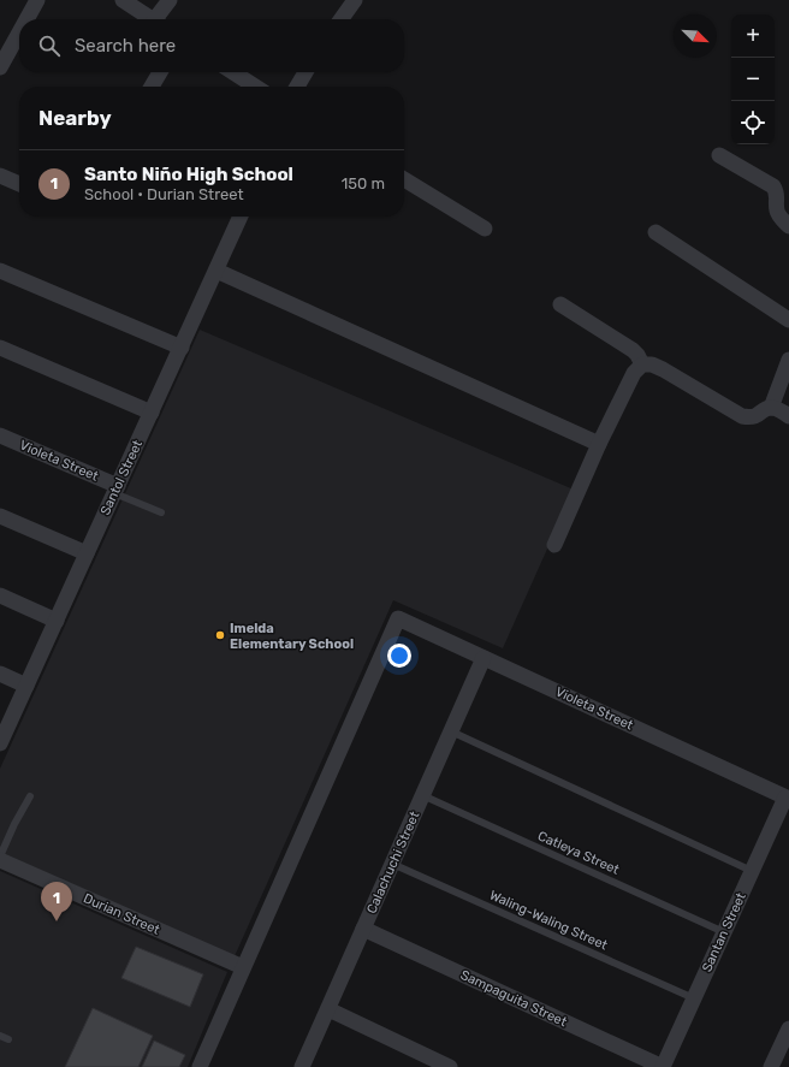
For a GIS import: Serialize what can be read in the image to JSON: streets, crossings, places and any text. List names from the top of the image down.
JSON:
{
  "streets": {
    "street": [
      "Violeta Street",
      "Santol Street",
      "Calachuchi Street",
      "Durian Street",
      "Santan Street",
      "Sampaguita Street"
    ],
    "lane": ["Catleya Street", "Waling-Waling Street"]
  },
  "crossings": [
    ["Violeta Street", "Santol Street"],
    ["Violeta Street", "Calachuchi Street"],
    ["Violeta Street", "Durian Street"],
    ["Violeta Street", "Santan Street"],
    ["Catleya Street", "Calachuchi Street"],
    ["Catleya Street", "Santan Street"],
    ["Calachuchi Street", "Waling-Waling Street"],
    ["Calachuchi Street", "Sampaguita Street"],
    ["Waling-Waling Street", "Santan Street"],
    ["Santan Street", "Sampaguita Street"]
  ],
  "places": ["Imelda Elementary School"],
  "north": "bottom right",
  "page": {
    "map_buttons": ["+", "−"],
    "search": "Search here",
    "heading": "Nearby",
    "list": [
      {
        "mark": "1",
        "name": "Santo Niño High School",
        "note": "School · Durian Street",
        "value": "150 m"
      }
    ],
    "pins": "1"
  }
}
